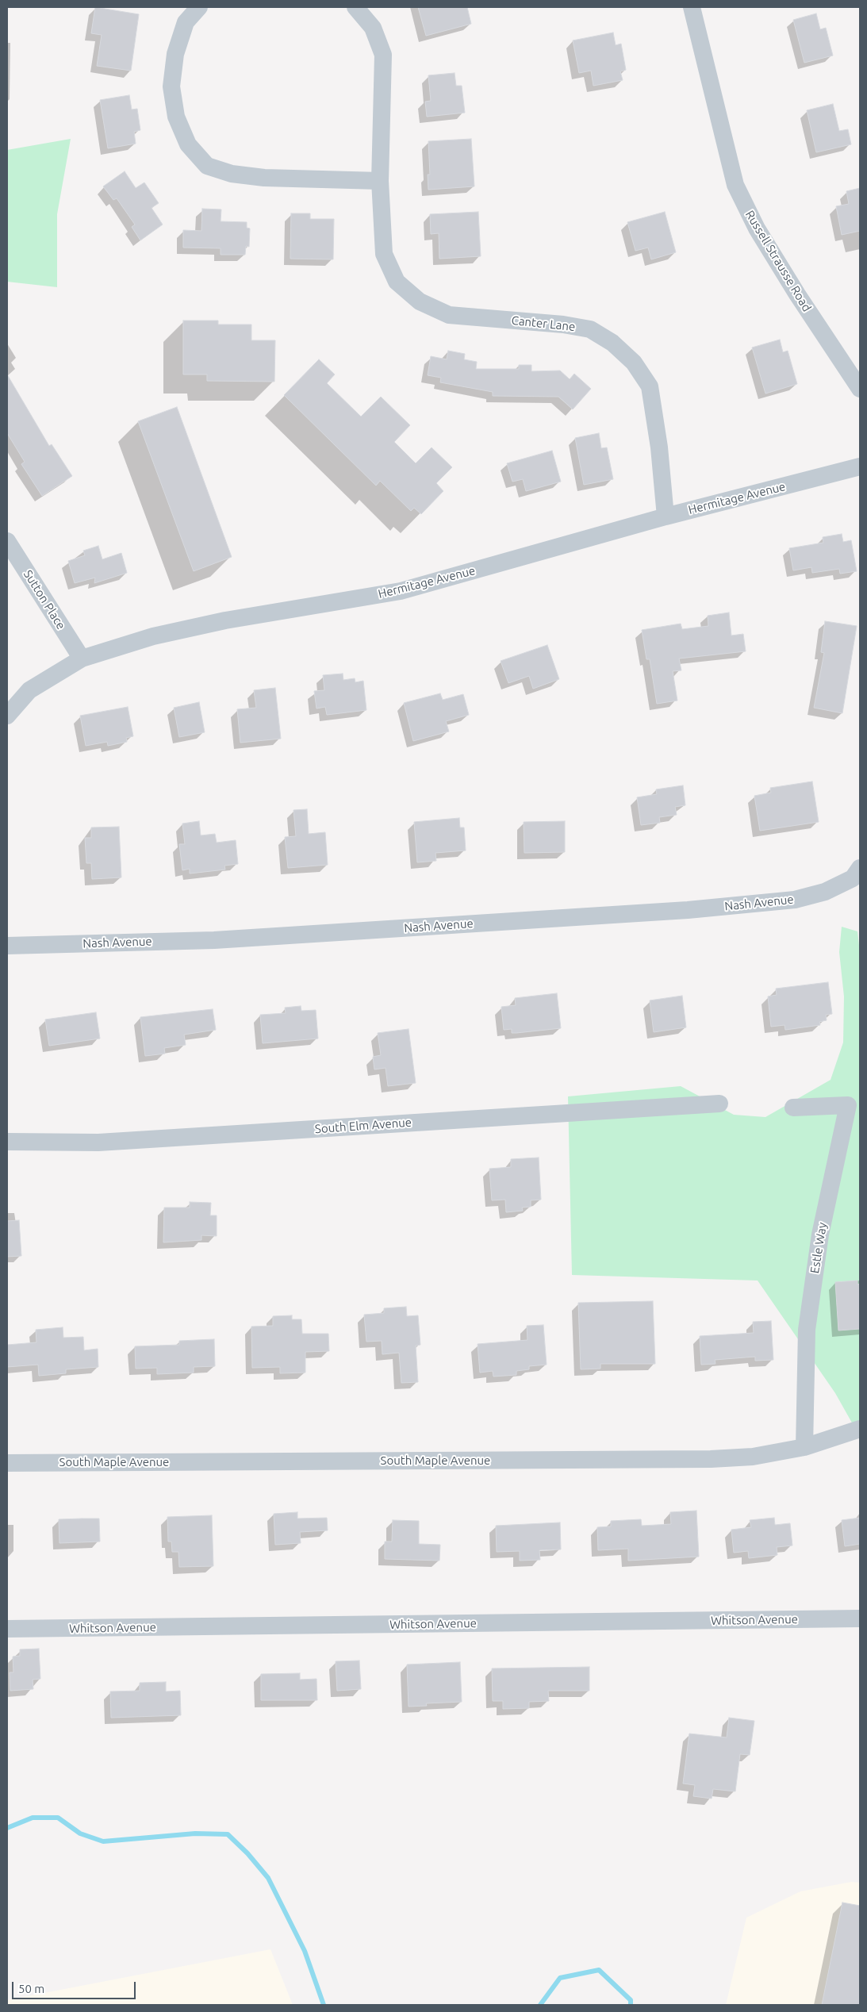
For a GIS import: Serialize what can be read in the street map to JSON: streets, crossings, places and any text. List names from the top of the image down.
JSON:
{
  "streets": {
    "street": [
      "Russell Strausse Road",
      "Canter Lane",
      "Hermitage Avenue",
      "Sutton Place",
      "Nash Avenue",
      "South Elm Avenue",
      "Estle Way",
      "South Maple Avenue",
      "Whitson Avenue"
    ]
  },
  "crossings": [
    ["Canter Lane", "Hermitage Avenue"],
    ["Hermitage Avenue", "Sutton Place"],
    ["Estle Way", "South Maple Avenue"]
  ],
  "scale_bar": "50 m"
}
